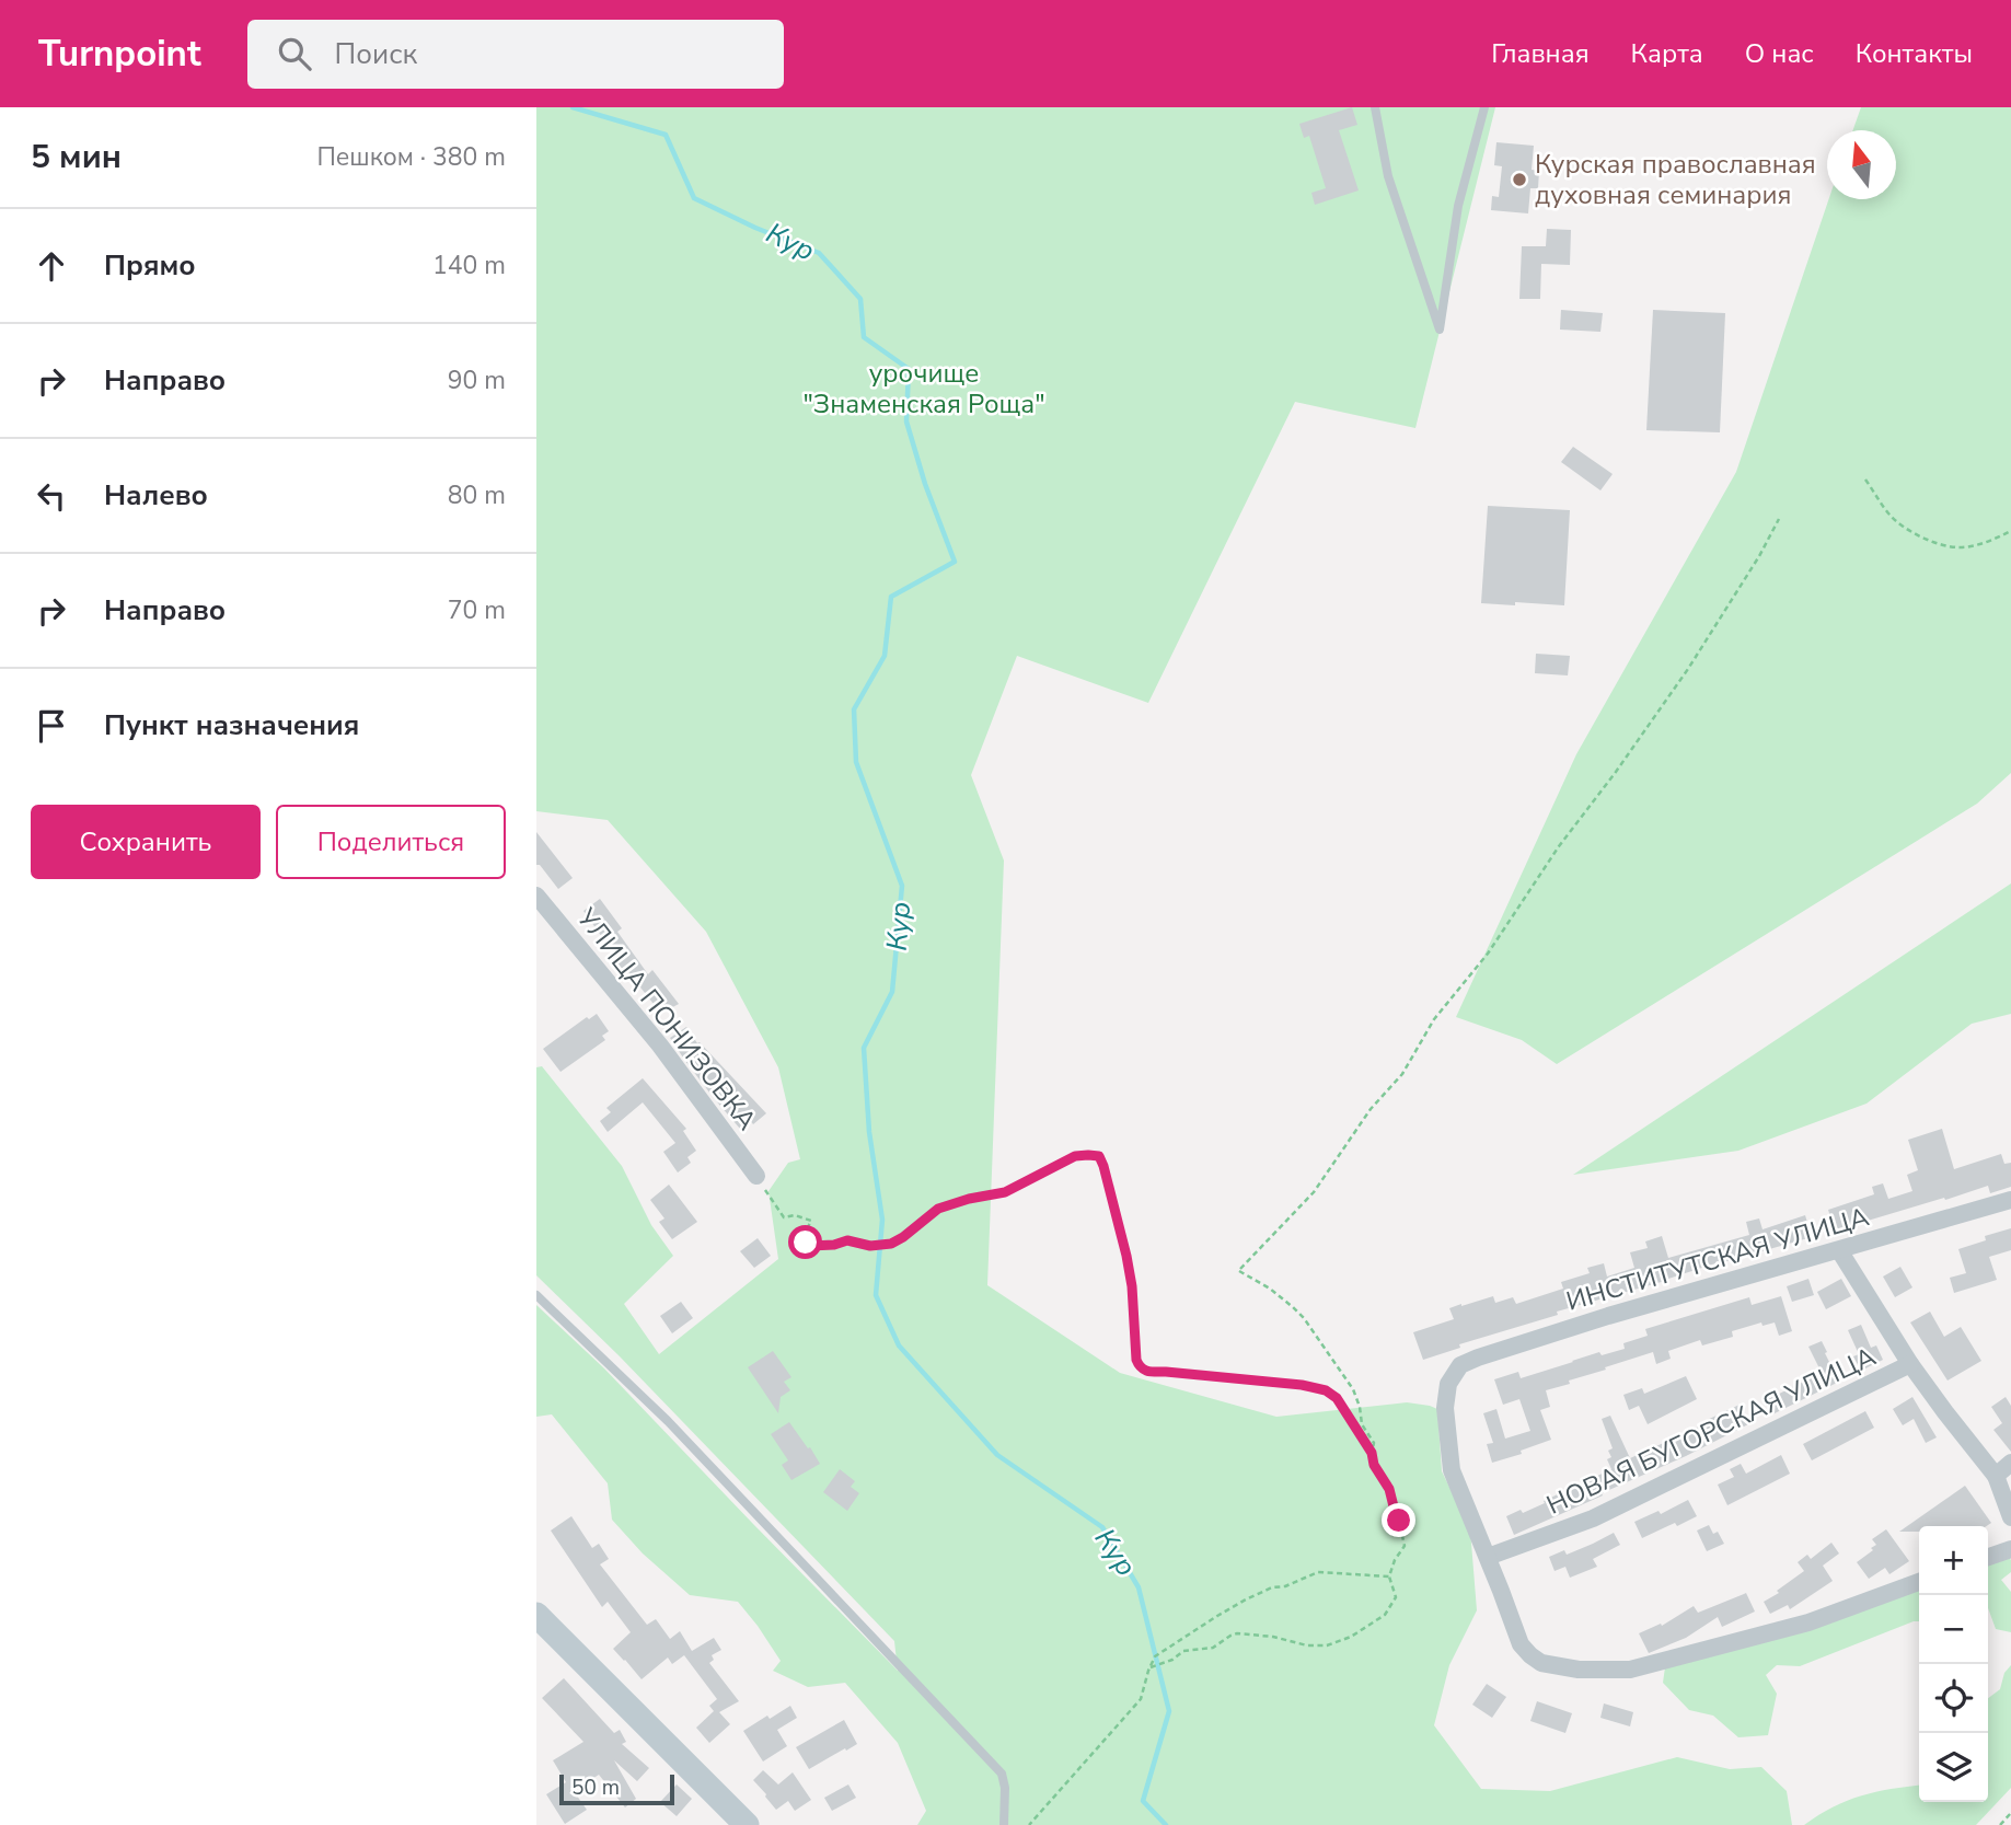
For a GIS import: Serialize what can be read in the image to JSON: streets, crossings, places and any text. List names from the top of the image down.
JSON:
{
  "streets": {
    "street": ["УЛИЦА ПОНИЗОВКА", "ИНСТИТУТСКАЯ УЛИЦА", "НОВАЯ БУГОРСКАЯ УЛИЦА"]
  },
  "crossings": [
    ["ИНСТИТУТСКАЯ УЛИЦА", "НОВАЯ БУГОРСКАЯ УЛИЦА"]
  ],
  "water": ["Кур"],
  "parks": ["урочище \"Знаменская Роща\""],
  "places": ["Курская православная духовная семинария"],
  "scale_bar": "50 m",
  "north": "top",
  "page": {
    "header": "Turnpoint",
    "search": "Поиск",
    "nav": [
      "Главная",
      "Карта",
      "О нас",
      "Контакты"
    ],
    "heading": ["5 мин", "Пешком · 380 m"],
    "list": [
      ["Прямо", "140 m"],
      ["Направо", "90 m"],
      ["Налево", "80 m"],
      ["Направо", "70 m"],
      "Пункт назначения"
    ],
    "buttons": ["Сохранить", "Поделиться"],
    "map_buttons": ["+", "−"],
    "scale": "50 m"
  }
}
